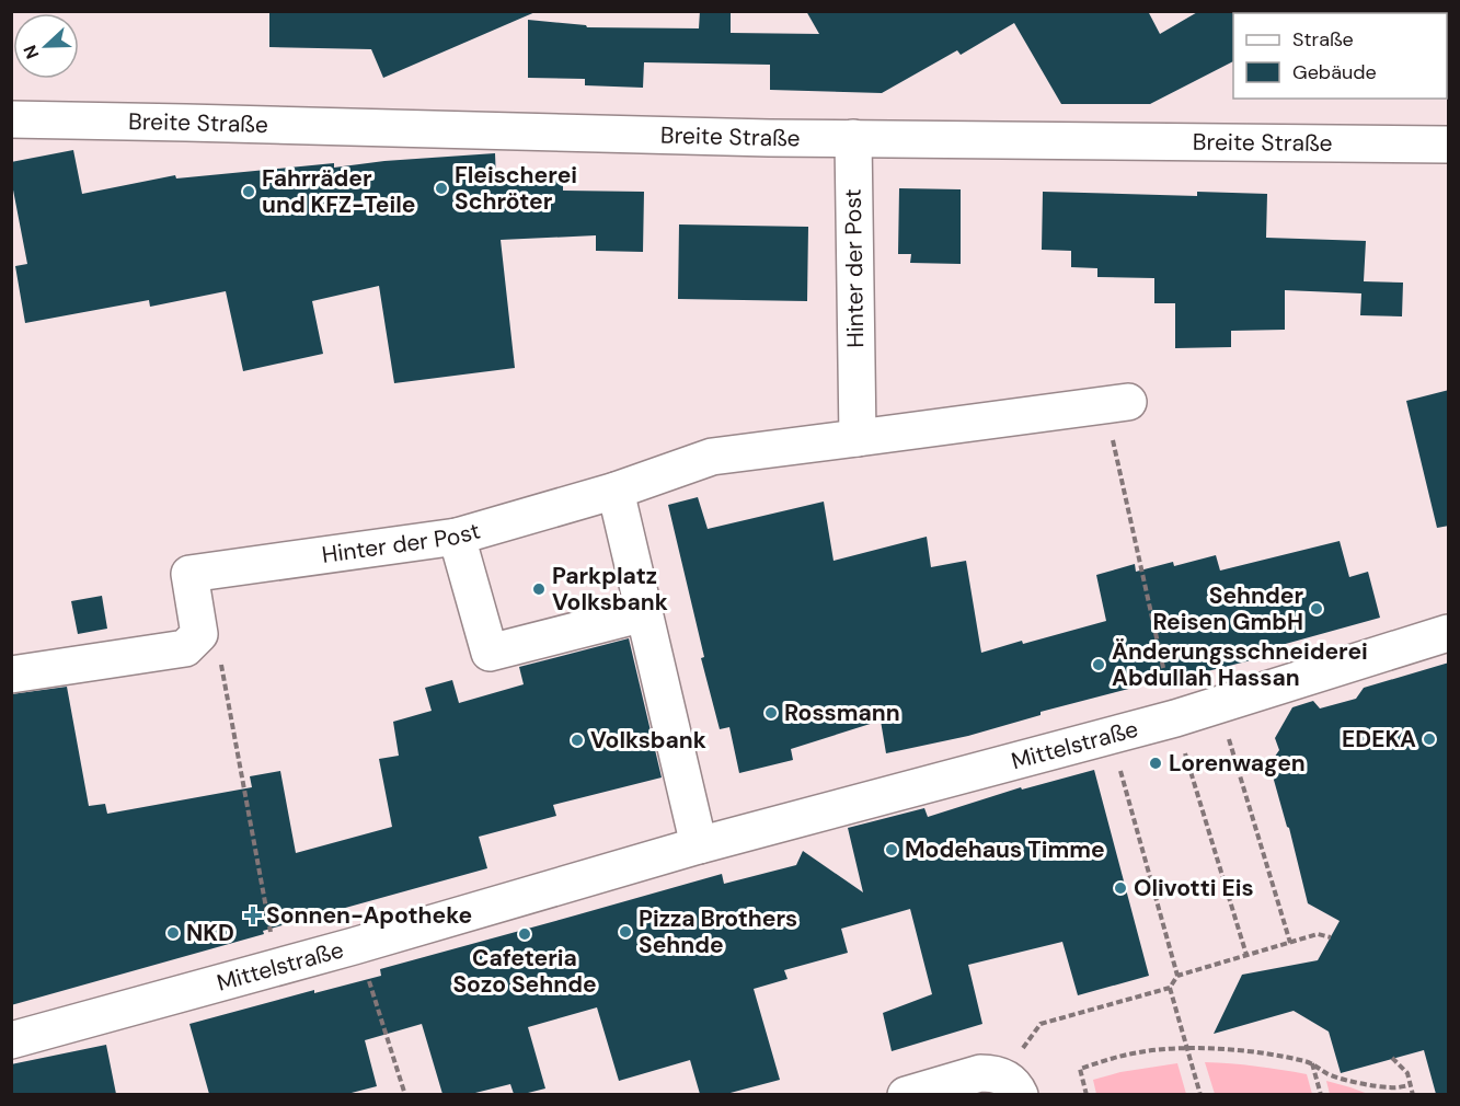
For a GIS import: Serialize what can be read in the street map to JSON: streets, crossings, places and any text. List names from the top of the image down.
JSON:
{
  "streets": {
    "street": ["Breite Straße", "Hinter der Post", "Mittelstraße"]
  },
  "crossings": [
    ["Breite Straße", "Hinter der Post"]
  ],
  "places": {
    "other": [
      "Fleischerei Schröter",
      "Fahrräder und KFZ-Teile",
      "Parkplatz Volksbank",
      "Sehnder Reisen GmbH",
      "Änderungsschneiderei Abdullah Hassan",
      "Rossmann",
      "EDEKA",
      "Volksbank",
      "Lorenwagen",
      "Modehaus Timme",
      "Olivotti Eis",
      "Pizza Brothers Sehnde",
      "NKD",
      "Cafeteria Sozo Sehnde"
    ],
    "health": ["Sonnen-Apotheke"]
  },
  "legend": ["Straße", "Gebäude"],
  "north": "left"
}
